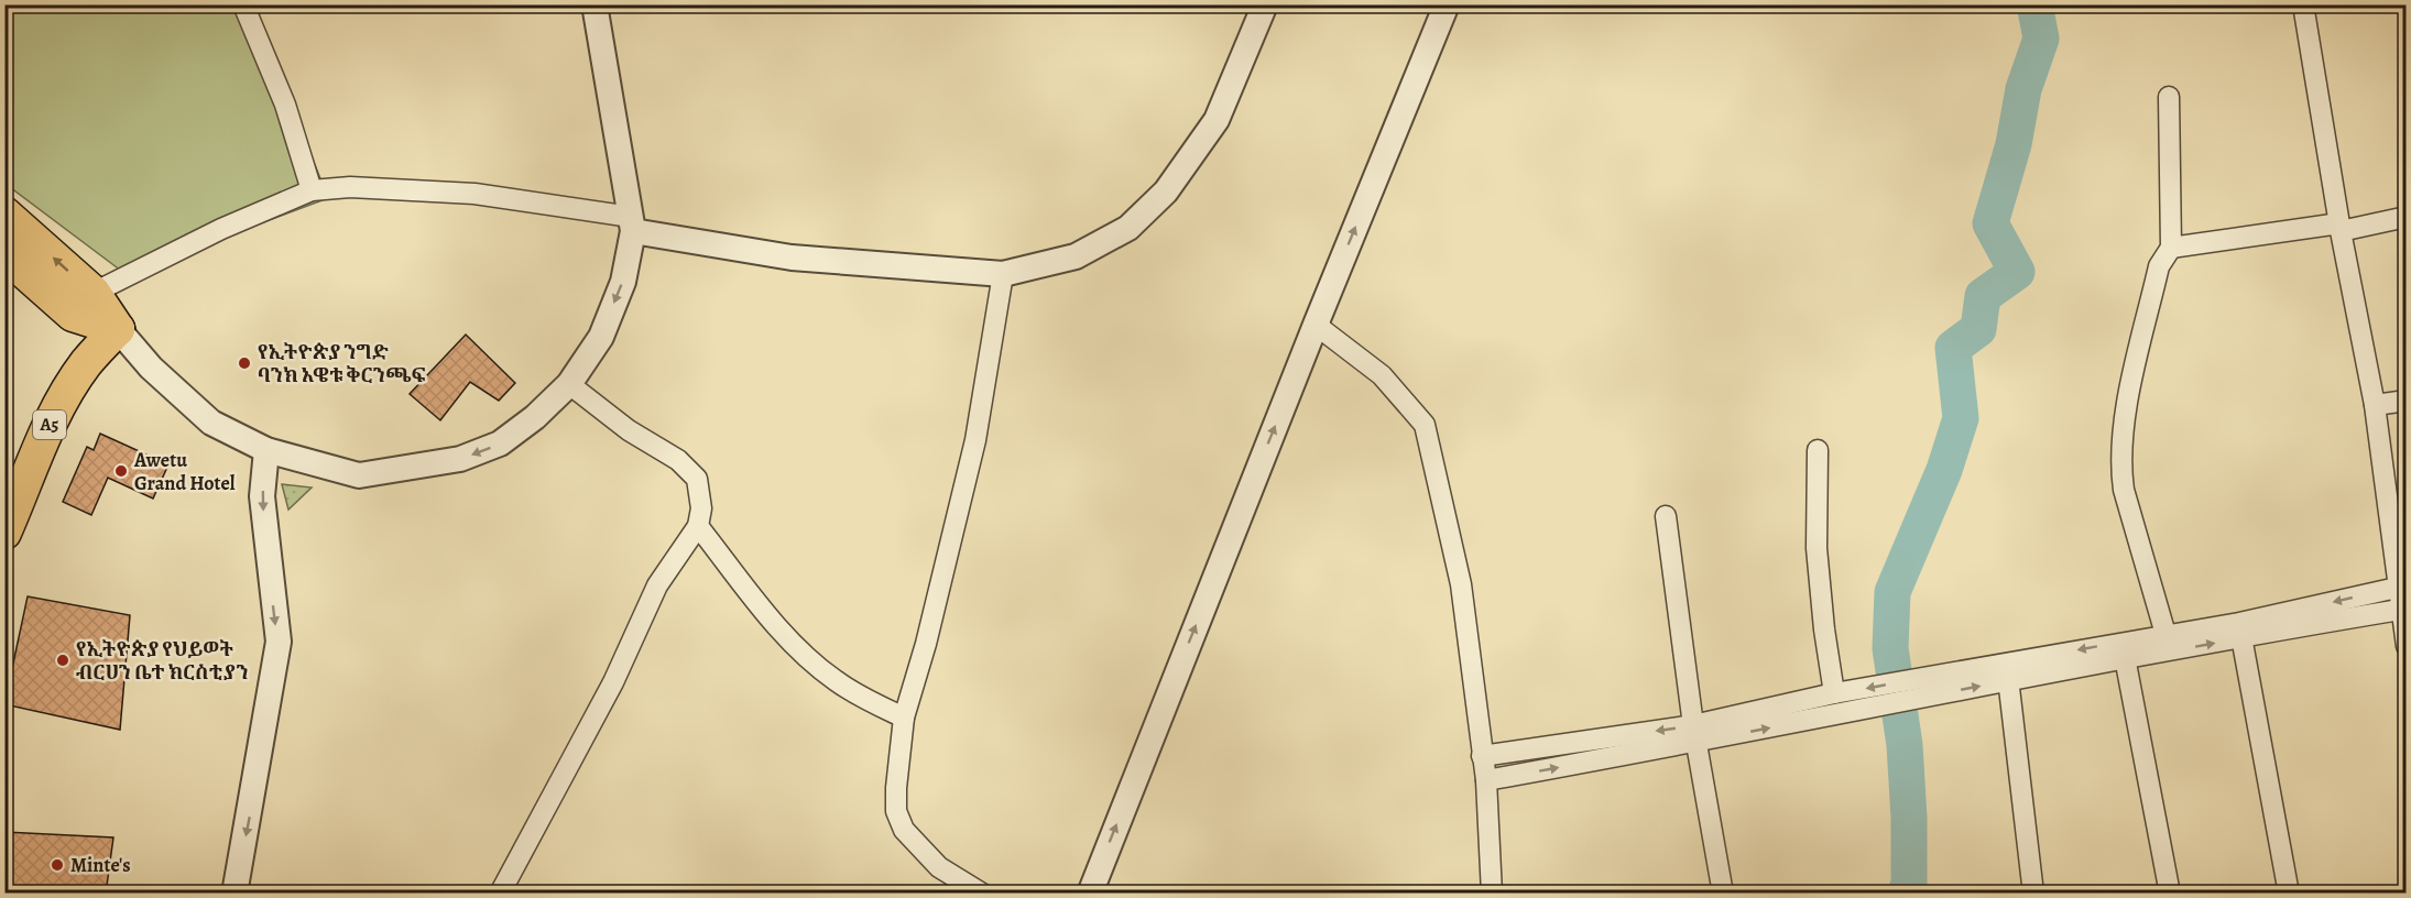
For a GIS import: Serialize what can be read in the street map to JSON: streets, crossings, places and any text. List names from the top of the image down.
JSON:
{
  "streets": {
    "highway": ["A5"]
  },
  "places": [
    "የኢትዮጵያ ንግድ ባንክ አዌቱ ቅርንጫፍ",
    "Awetu Grand Hotel",
    "የኢትዮጵያ የህይወት ብርሀን ቤተ ክርስቲያን",
    "Minte's"
  ]
}
